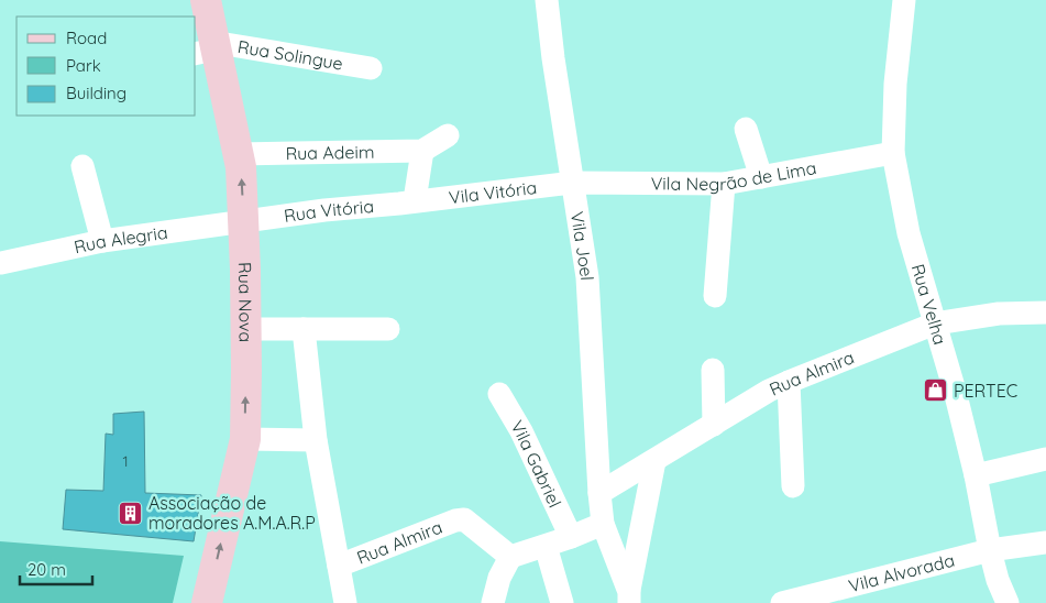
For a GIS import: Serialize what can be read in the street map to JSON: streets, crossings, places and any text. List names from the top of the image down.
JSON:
{
  "streets": {
    "street": [
      "Rua Solingue",
      "Rua Adeim",
      "Vila Negrão de Lima",
      "Vila Vitória",
      "Rua Vitória",
      "Rua Alegria",
      "Vila Joel",
      "Rua Nova",
      "Rua Velha",
      "Rua Almira",
      "Vila Gabriel",
      "Vila Alvorada"
    ]
  },
  "crossings": [
    ["Rua Solingue", "Rua Nova"],
    ["Rua Adeim", "Rua Nova"],
    ["Vila Negrão de Lima", "Vila Vitória"],
    ["Vila Negrão de Lima", "Vila Joel"],
    ["Vila Negrão de Lima", "Rua Velha"],
    ["Vila Vitória", "Rua Vitória"],
    ["Vila Vitória", "Vila Joel"],
    ["Rua Vitória", "Rua Alegria"],
    ["Rua Vitória", "Rua Nova"],
    ["Rua Alegria", "Rua Nova"],
    ["Vila Joel", "Rua Almira"],
    ["Rua Velha", "Rua Almira"],
    ["Rua Velha", "Vila Alvorada"]
  ],
  "places": {
    "shop": ["PERTEC"],
    "building": ["Associação de moradores A.M.A.R.P"]
  },
  "house_numbers": ["1"],
  "legend": ["Road", "Park", "Building"],
  "scale_bar": "20 m"
}
